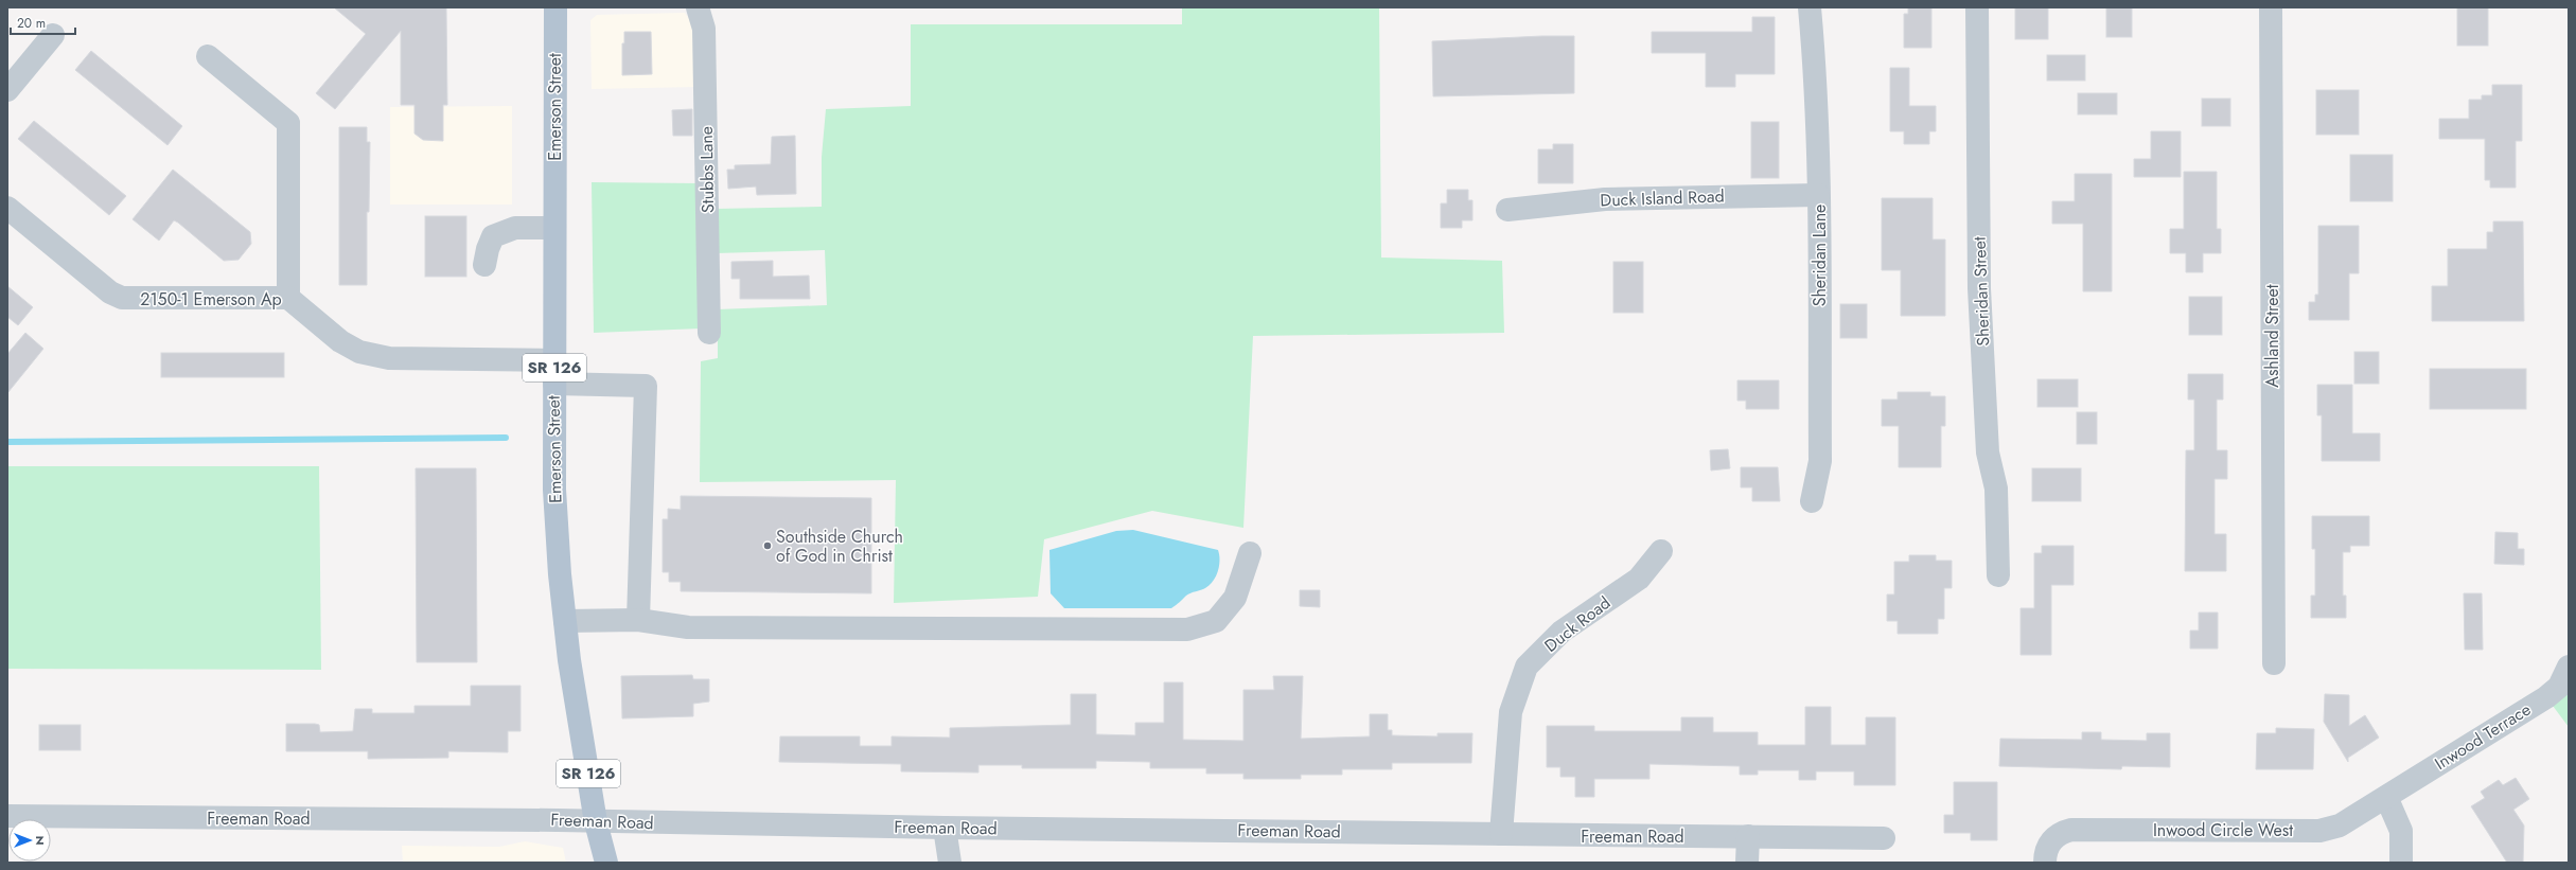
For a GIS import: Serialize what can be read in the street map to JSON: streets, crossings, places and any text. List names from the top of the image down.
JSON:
{
  "streets": {
    "main road": ["Emerson Street", "SR 126"],
    "street": [
      "Stubbs Lane",
      "Duck Island Road",
      "Sheridan Lane",
      "Sheridan Street",
      "2150-1 Emerson Ap",
      "Ashland Street",
      "Duck Road",
      "Inwood Terrace",
      "Freeman Road",
      "Inwood Circle West"
    ]
  },
  "crossings": [
    ["Emerson Street", "2150-1 Emerson Ap"],
    ["Emerson Street", "Freeman Road"],
    ["Duck Island Road", "Sheridan Lane"],
    ["Duck Road", "Freeman Road"],
    ["Inwood Terrace", "Inwood Circle West"]
  ],
  "places": ["Southside Church of God in Christ"],
  "scale_bar": "20 m",
  "north": "right"
}
